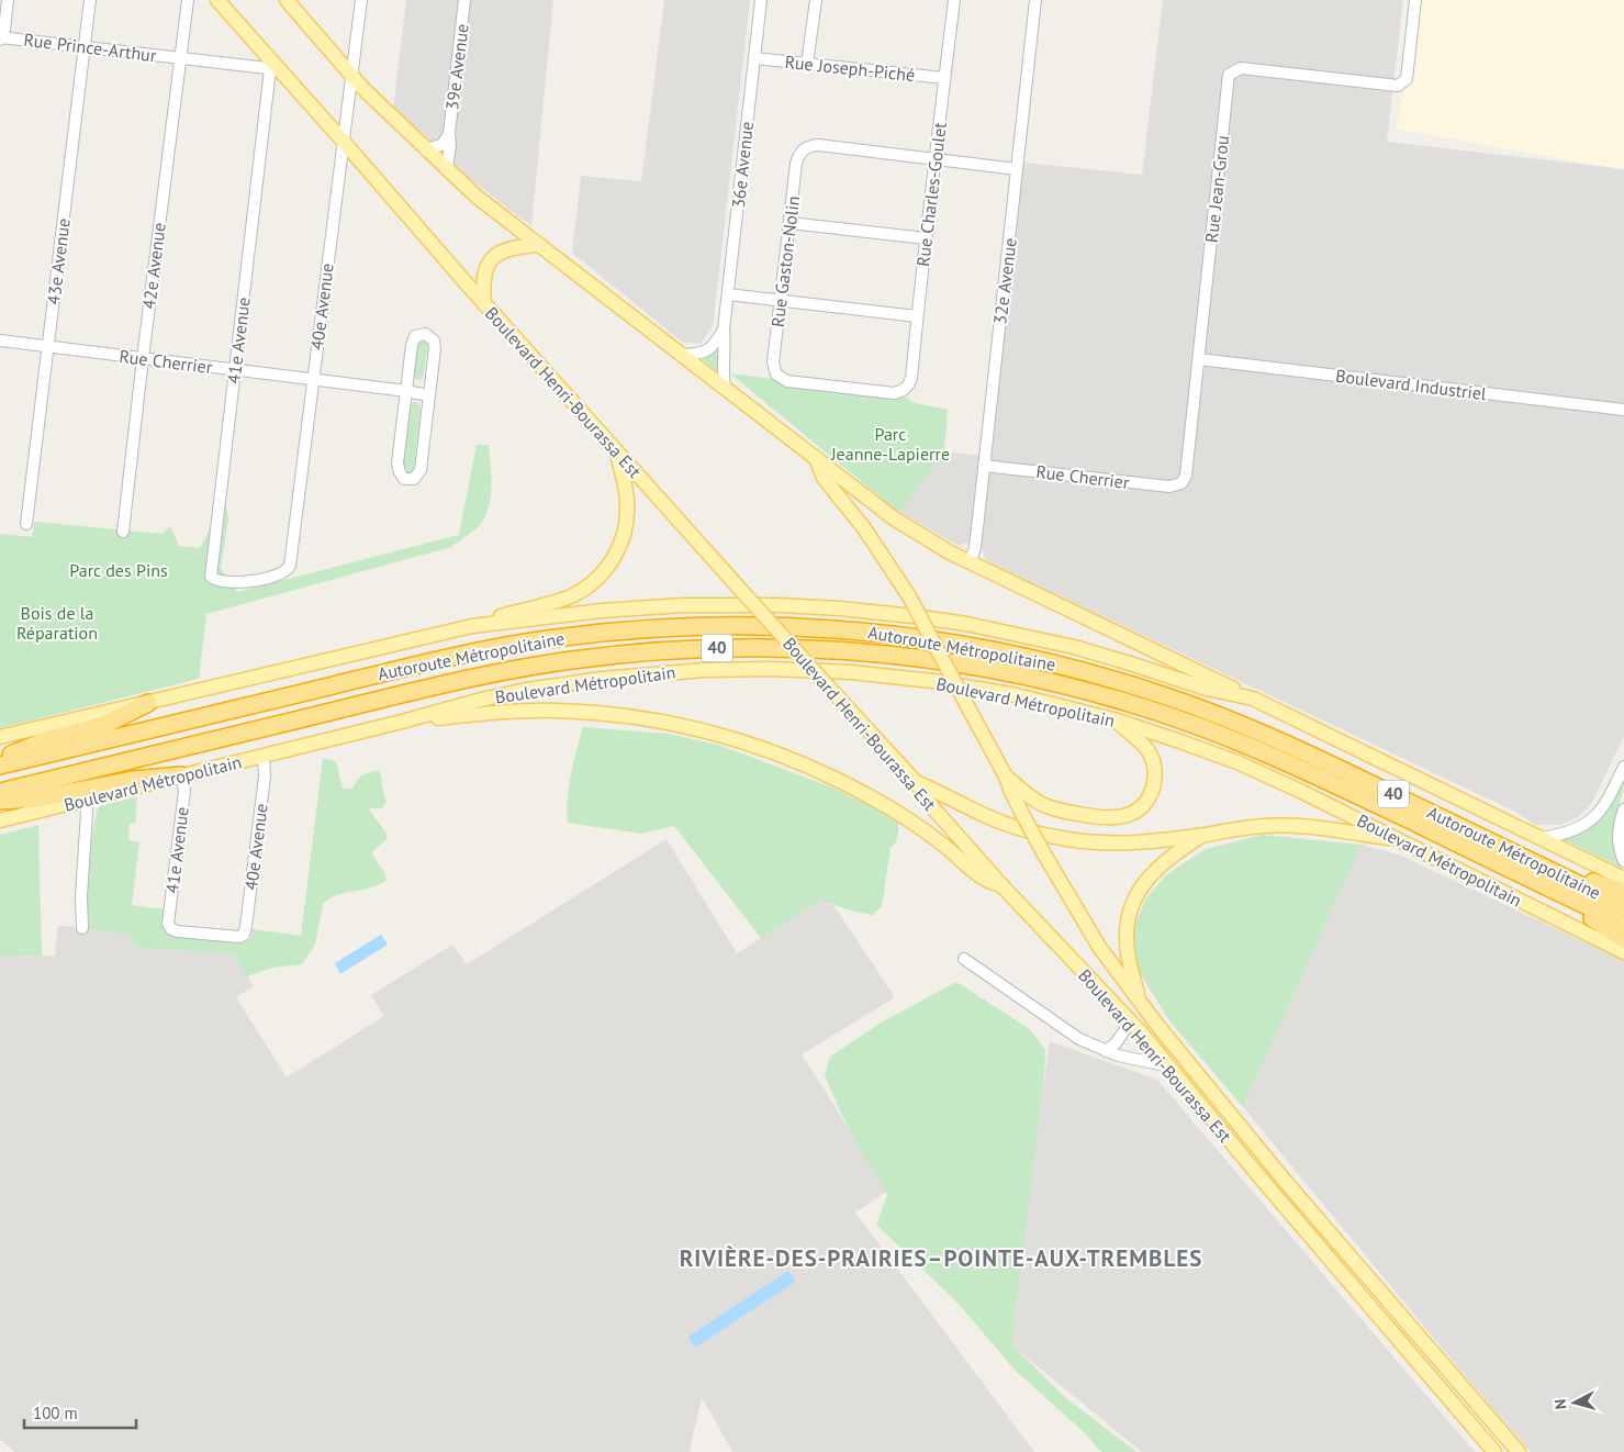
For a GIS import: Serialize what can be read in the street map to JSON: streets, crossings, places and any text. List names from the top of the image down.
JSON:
{
  "streets": {
    "highway": ["40", "Autoroute Métropolitaine"],
    "main road": ["Boulevard Henri-Bourassa Est", "Boulevard Métropolitain"],
    "street": [
      "Rue Prince-Arthur",
      "39e Avenue",
      "Rue Joseph-Piché",
      "36e Avenue",
      "Rue Jean-Grou",
      "Rue Charles-Goulet",
      "43e Avenue",
      "Rue Gaston-Nolin",
      "42e Avenue",
      "32e Avenue",
      "40e Avenue",
      "41e Avenue",
      "Rue Cherrier",
      "Boulevard Industriel"
    ]
  },
  "crossings": [
    ["Rue Prince-Arthur", "43e Avenue"],
    ["Rue Prince-Arthur", "42e Avenue"],
    ["Rue Prince-Arthur", "41e Avenue"],
    ["Rue Prince-Arthur", "Boulevard Henri-Bourassa Est"],
    ["39e Avenue", "Boulevard Henri-Bourassa Est"],
    ["Rue Joseph-Piché", "36e Avenue"],
    ["Rue Joseph-Piché", "Rue Charles-Goulet"],
    ["36e Avenue", "Boulevard Henri-Bourassa Est"],
    ["Rue Jean-Grou", "Rue Cherrier"],
    ["Rue Jean-Grou", "Boulevard Industriel"],
    ["Rue Charles-Goulet", "Rue Gaston-Nolin"],
    ["43e Avenue", "Rue Cherrier"],
    ["42e Avenue", "Rue Cherrier"],
    ["32e Avenue", "Rue Cherrier"],
    ["40e Avenue", "41e Avenue"],
    ["40e Avenue", "Rue Cherrier"],
    ["40e Avenue", "Boulevard Henri-Bourassa Est"],
    ["40e Avenue", "Boulevard Métropolitain"],
    ["41e Avenue", "Rue Cherrier"],
    ["41e Avenue", "Boulevard Henri-Bourassa Est"],
    ["41e Avenue", "Boulevard Métropolitain"]
  ],
  "districts": ["RIVIÈRE-DES-PRAIRIES–POINTE-AUX-TREMBLES"],
  "parks": ["Parc Jeanne-Lapierre", "Parc des Pins", "Bois de la Réparation"],
  "scale_bar": "100 m",
  "north": "left"
}
